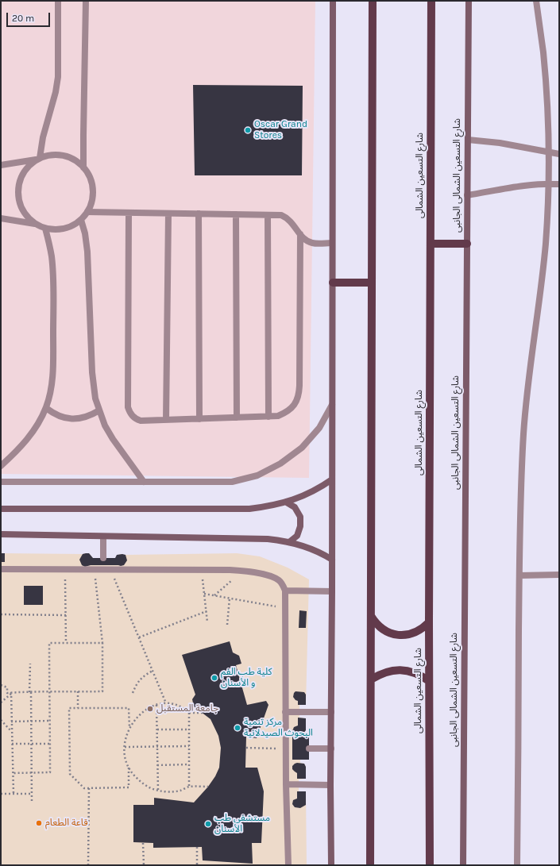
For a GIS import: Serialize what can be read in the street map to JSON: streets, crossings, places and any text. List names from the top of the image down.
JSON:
{
  "streets": {
    "main road": ["شارع التسعين الشمالى"],
    "street": ["شارع التسعين الشمالى الجانبى"]
  },
  "places": [
    "Oscar Grand Stores",
    "كلية طب الفم و الأسنان",
    "جامعة المستقبل",
    "مركز تنمية البحوث الصيدلانية",
    "قاعة الطعام",
    "مستشفي طب الأسنان"
  ],
  "scale_bar": "20 m"
}
